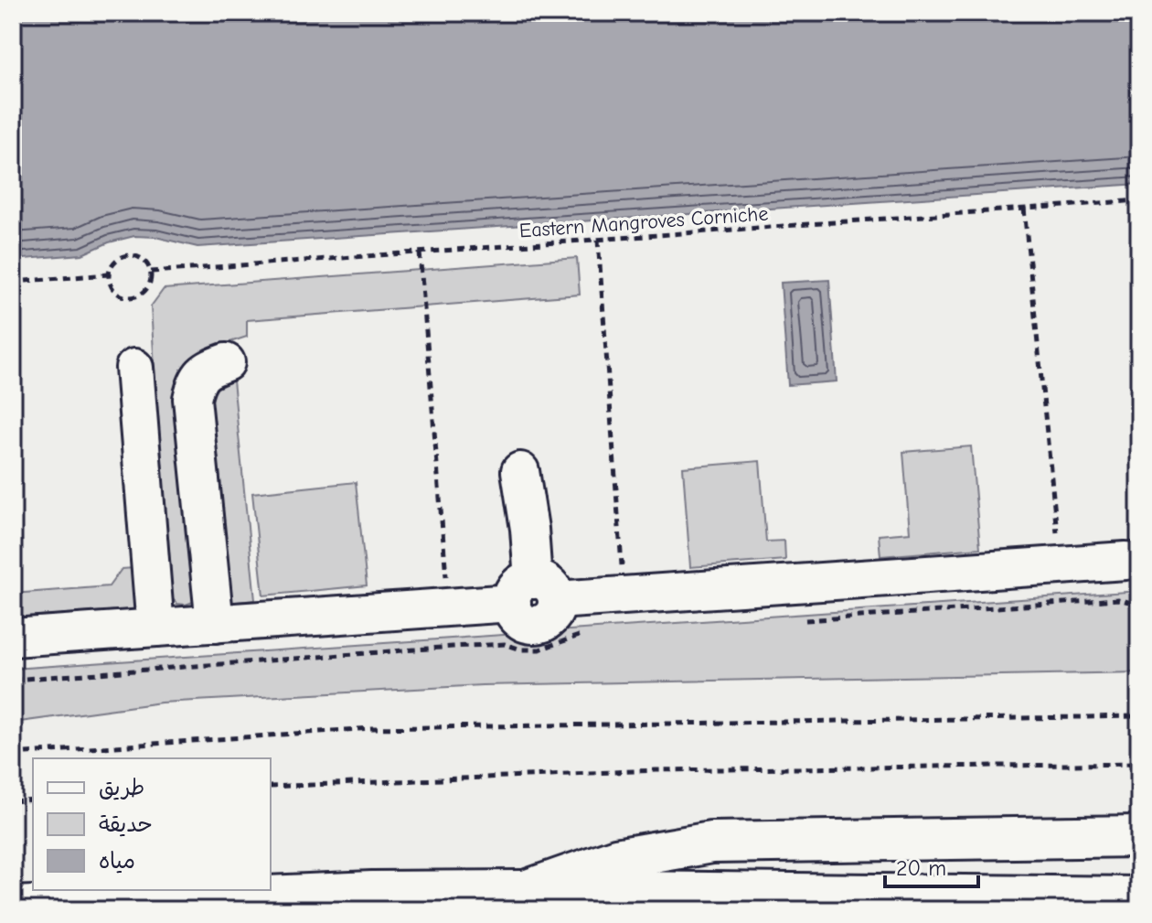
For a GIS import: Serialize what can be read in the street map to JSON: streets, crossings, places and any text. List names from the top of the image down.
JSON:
{
  "streets": {
    "path": ["Eastern Mangroves Corniche"]
  },
  "legend": ["طريق", "حديقة", "مياه"],
  "scale_bar": "20 m"
}
